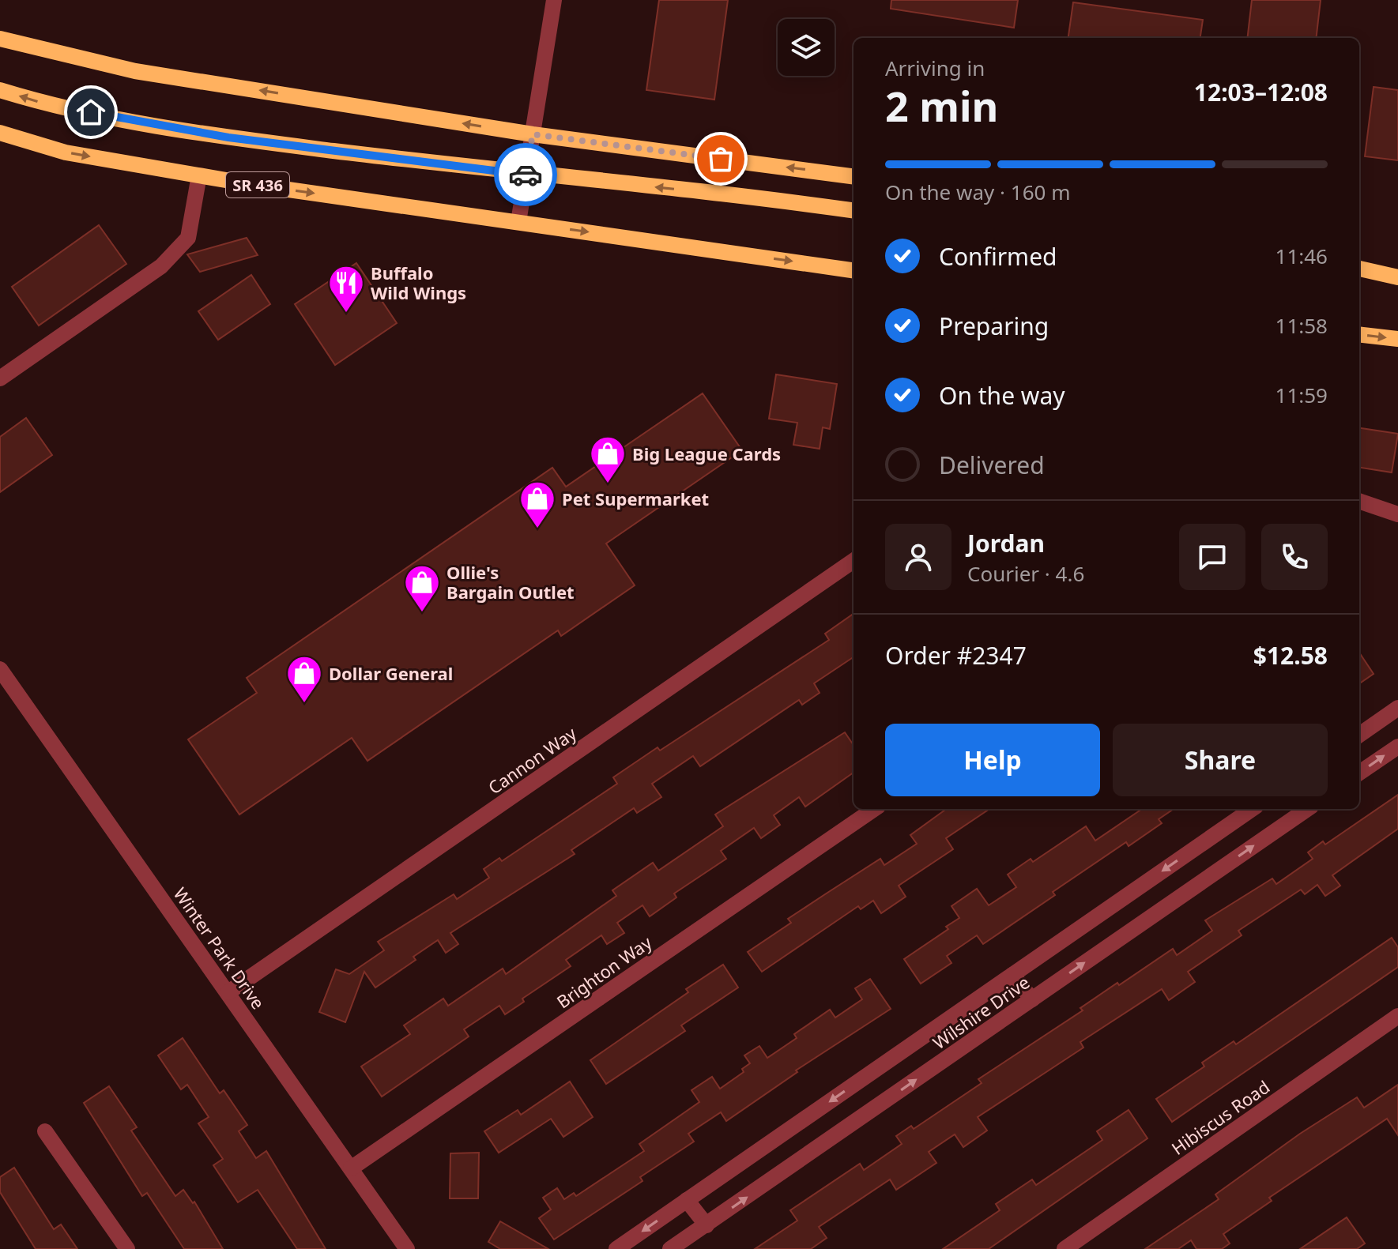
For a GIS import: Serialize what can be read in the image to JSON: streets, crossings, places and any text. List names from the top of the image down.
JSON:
{
  "streets": {
    "main road": ["SR 436"],
    "street": [
      "Cannon Way",
      "Winter Park Drive",
      "Brighton Way",
      "Wilshire Drive",
      "Hibiscus Road"
    ]
  },
  "crossings": [
    ["Cannon Way", "Winter Park Drive"],
    ["Winter Park Drive", "Brighton Way"]
  ],
  "places": {
    "restaurant": ["Buffalo Wild Wings"],
    "shop": [
      "Big League Cards",
      "Pet Supermarket",
      "Ollie's Bargain Outlet",
      "Dollar General"
    ]
  },
  "page": {
    "heading": ["2 min", "Arriving in", "12:03–12:08"],
    "panel": [
      "Jordan",
      "Courier · 4.6",
      "Order #2347",
      "$12.58"
    ],
    "bar": "On the way · 160 m",
    "list": [
      ["Confirmed", "11:46"],
      ["Preparing", "11:58"],
      ["On the way", "11:59"],
      "Delivered"
    ],
    "buttons": ["Help", "Share"]
  }
}
